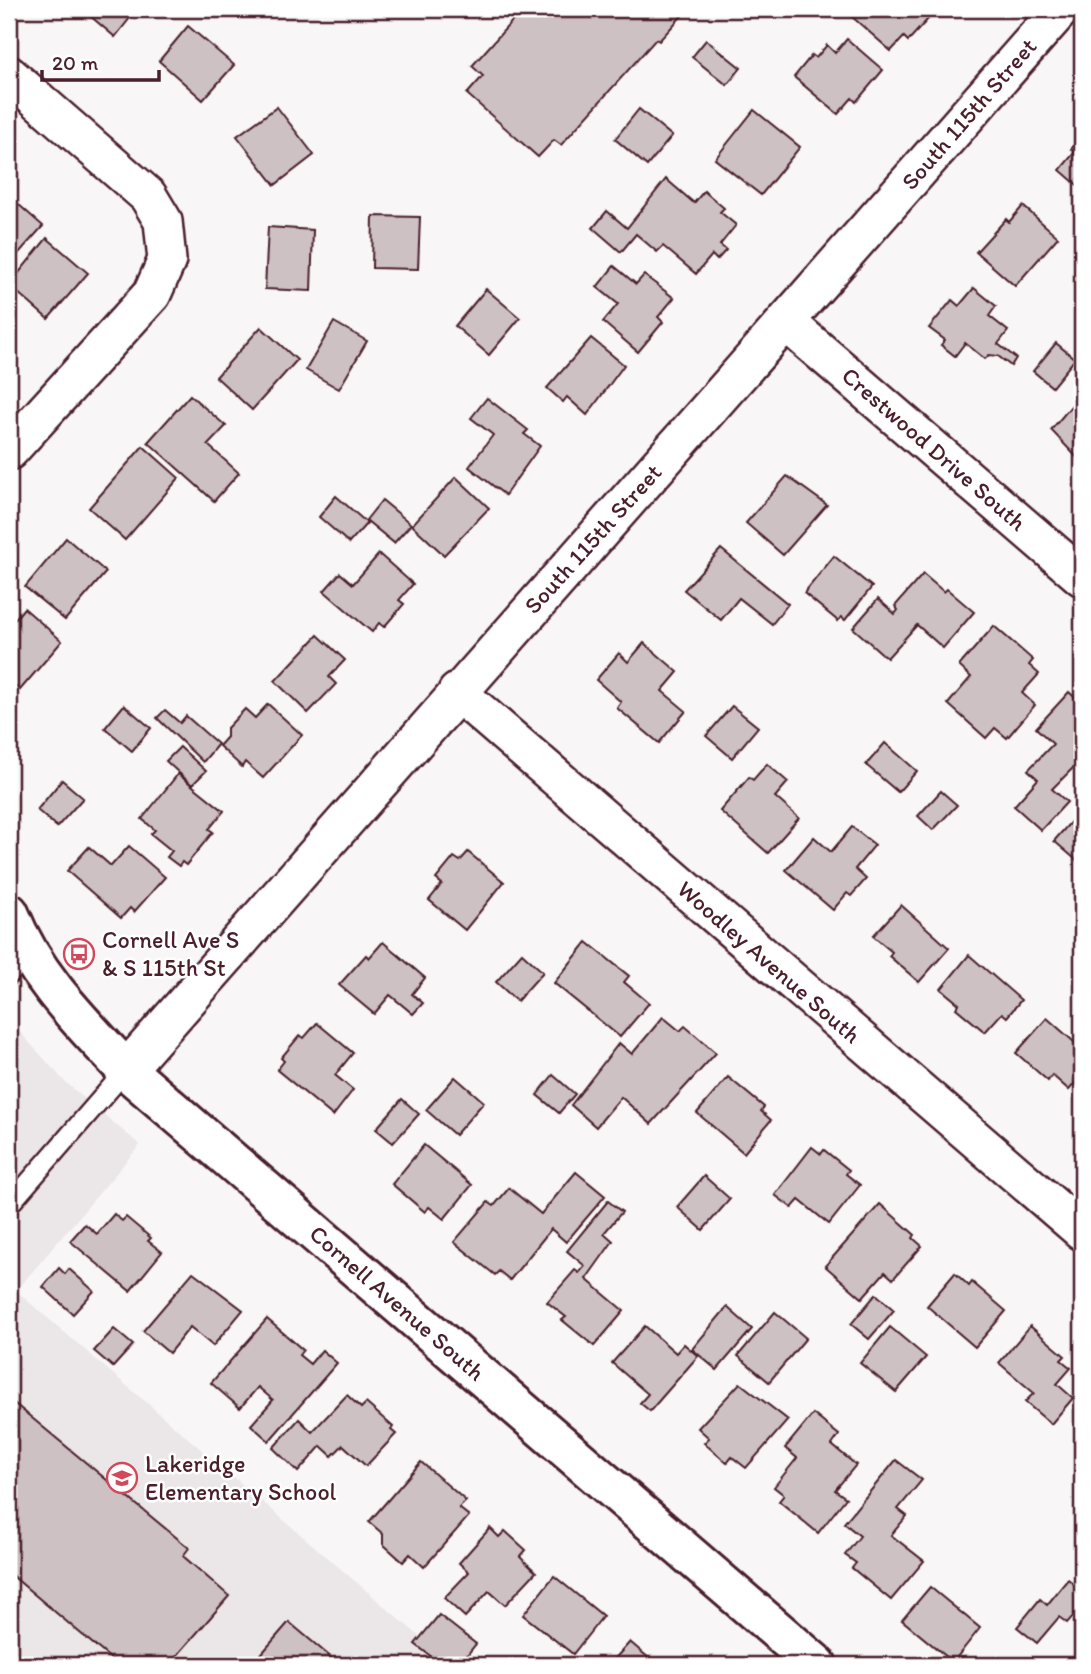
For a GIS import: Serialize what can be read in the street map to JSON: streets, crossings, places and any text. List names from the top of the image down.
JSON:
{
  "streets": {
    "street": [
      "South 115th Street",
      "Crestwood Drive South",
      "Woodley Avenue South",
      "Cornell Avenue South"
    ]
  },
  "crossings": [
    ["South 115th Street", "Crestwood Drive South"],
    ["South 115th Street", "Woodley Avenue South"],
    ["South 115th Street", "Cornell Avenue South"]
  ],
  "places": {
    "bus stop": ["Cornell Ave S & S 115th St"],
    "school or university": ["Lakeridge Elementary School"]
  },
  "scale_bar": "20 m"
}
